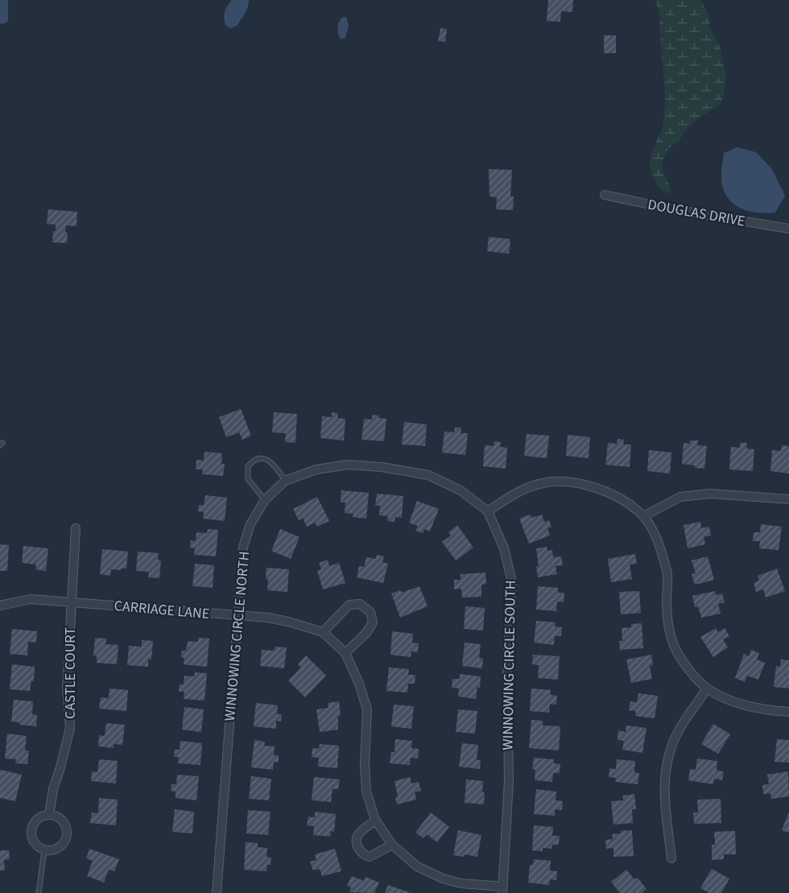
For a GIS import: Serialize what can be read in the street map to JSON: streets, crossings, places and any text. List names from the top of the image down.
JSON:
{
  "streets": {
    "street": [
      "DOUGLAS DRIVE",
      "CARRIAGE LANE",
      "WINNOWING CIRCLE NORTH",
      "WINNOWING CIRCLE SOUTH",
      "CASTLE COURT"
    ]
  },
  "crossings": [
    ["CARRIAGE LANE", "WINNOWING CIRCLE NORTH"],
    ["CARRIAGE LANE", "WINNOWING CIRCLE SOUTH"],
    ["CARRIAGE LANE", "CASTLE COURT"],
    ["WINNOWING CIRCLE NORTH", "WINNOWING CIRCLE SOUTH"]
  ]
}
